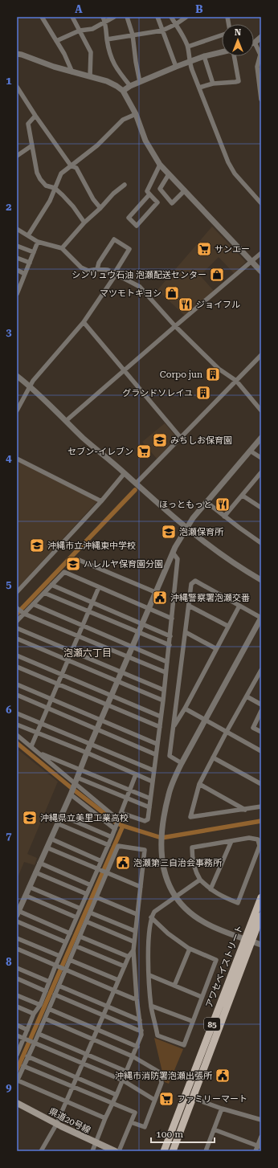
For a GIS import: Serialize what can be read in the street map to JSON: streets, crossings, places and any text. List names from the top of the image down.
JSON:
{
  "streets": {
    "main road": ["アワセベイストリート", "85", "県道20号線"]
  },
  "districts": ["泡瀬六丁目"],
  "places": {
    "supermarket": ["サンエー", "セブン-イレブン", "ファミリーマート"],
    "shop": ["シンリュウ石油 泡瀬配送センター", "マツモトキヨシ"],
    "restaurant": ["ジョイフル", "ほっともっと"],
    "building": ["Corpo jun", "グランドソレイユ"],
    "school or university": [
      "みちしお保育園",
      "泡瀬保育所",
      "沖縄市立沖縄東中学校",
      "ハレルヤ保育園分園",
      "沖縄県立美里工業高校"
    ],
    "public building": ["沖縄警察署泡瀬交番", "泡瀬第三自治会事務所", "沖縄市消防署泡瀬出張所"]
  },
  "scale_bar": "100 m",
  "north": "top",
  "grid": {
    "columns": ["A", "B"],
    "rows": [
      "1",
      "2",
      "3",
      "4",
      "5",
      "6",
      "7",
      "8",
      "9"
    ]
  }
}
